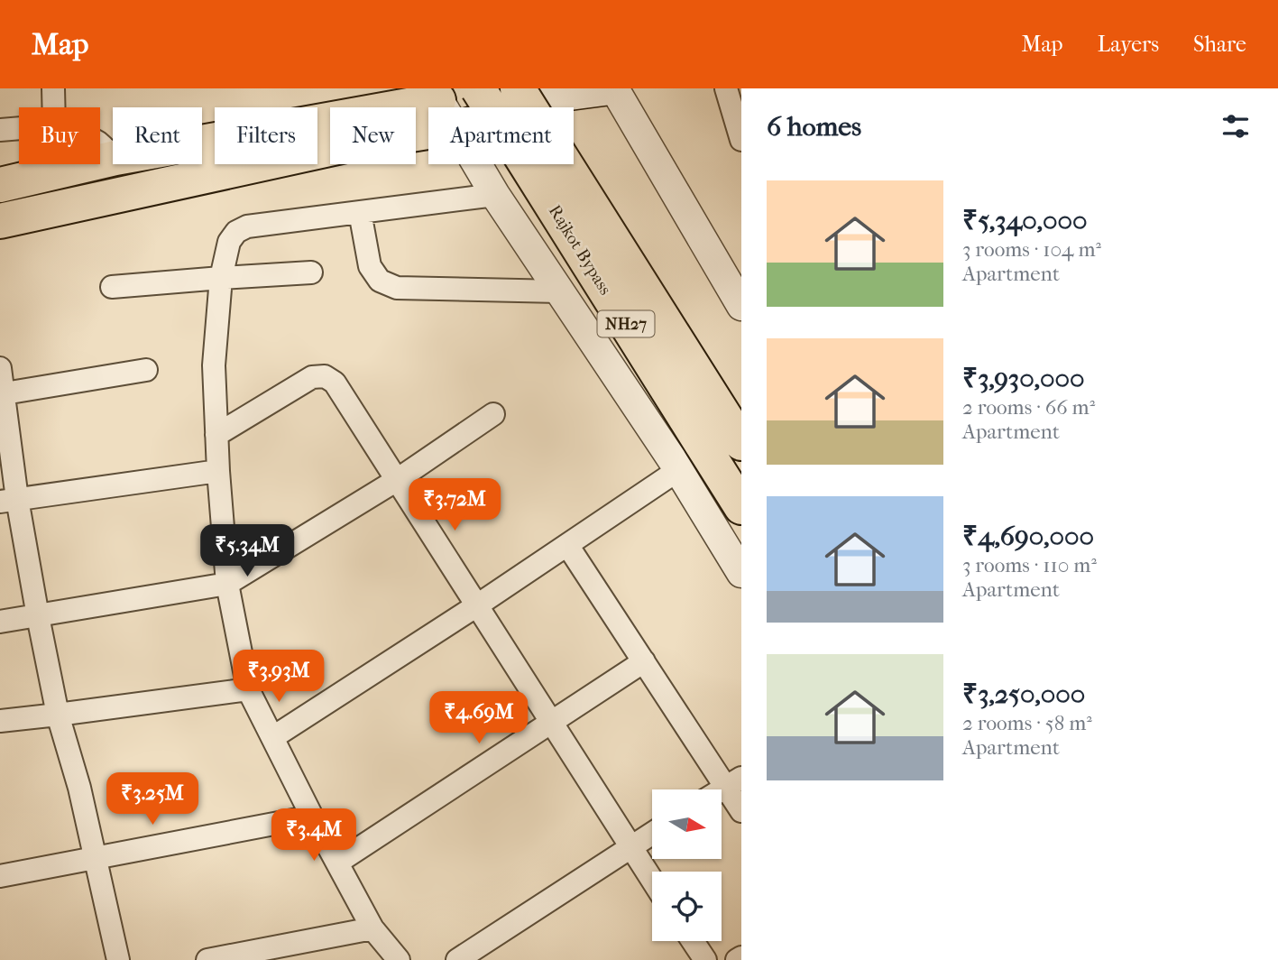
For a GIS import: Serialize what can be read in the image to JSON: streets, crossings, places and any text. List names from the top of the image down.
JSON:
{
  "streets": {
    "main road": ["Rajkot Bypass", "NH27"]
  },
  "north": "right",
  "page": {
    "header": "Map",
    "nav": ["Map", "Layers", "Share"],
    "heading": "6 homes",
    "chip": [
      "Buy",
      "Rent",
      "Filters",
      "New",
      "Apartment"
    ],
    "list": [
      {
        "name": "₹5,340,000",
        "note": "3 rooms · 104 m² · Apartment"
      },
      {
        "name": "₹3,930,000",
        "note": "2 rooms · 66 m² · Apartment"
      },
      {
        "name": "₹4,690,000",
        "note": "3 rooms · 110 m² · Apartment"
      },
      {
        "name": "₹3,250,000",
        "note": "2 rooms · 58 m² · Apartment"
      }
    ],
    "price": [
      "₹3.72M",
      "₹5.34M",
      "₹3.93M",
      "₹4.69M",
      "₹3.25M",
      "₹3.4M"
    ]
  }
}
